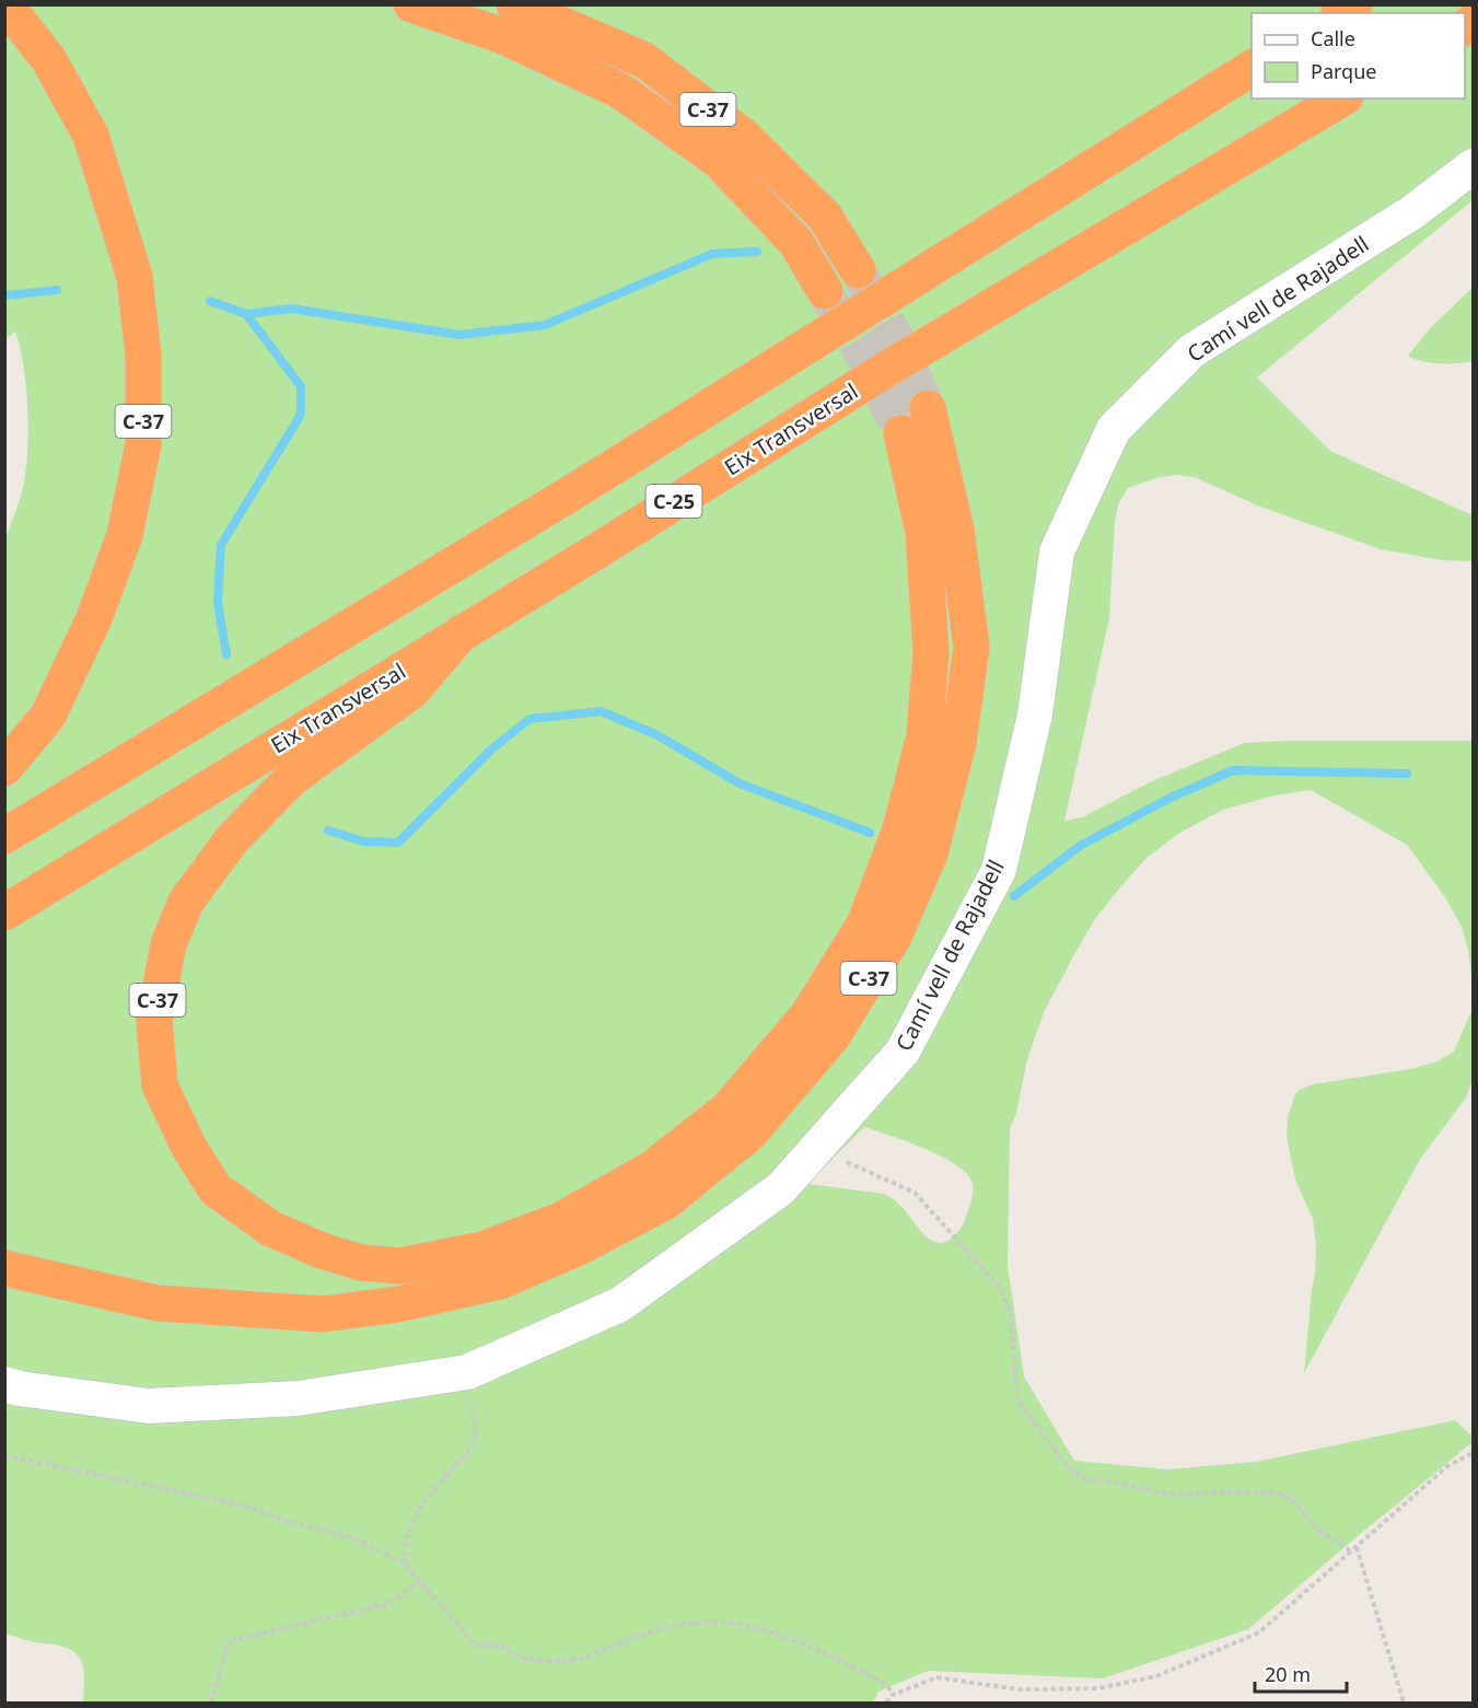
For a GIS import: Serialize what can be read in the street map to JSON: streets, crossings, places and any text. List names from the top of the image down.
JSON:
{
  "streets": {
    "highway": ["C-37", "Eix Transversal", "C-25"],
    "street": ["Camí vell de Rajadell"]
  },
  "crossings": [
    ["C-37", "Eix Transversal"]
  ],
  "legend": ["Calle", "Parque"],
  "scale_bar": "20 m"
}
